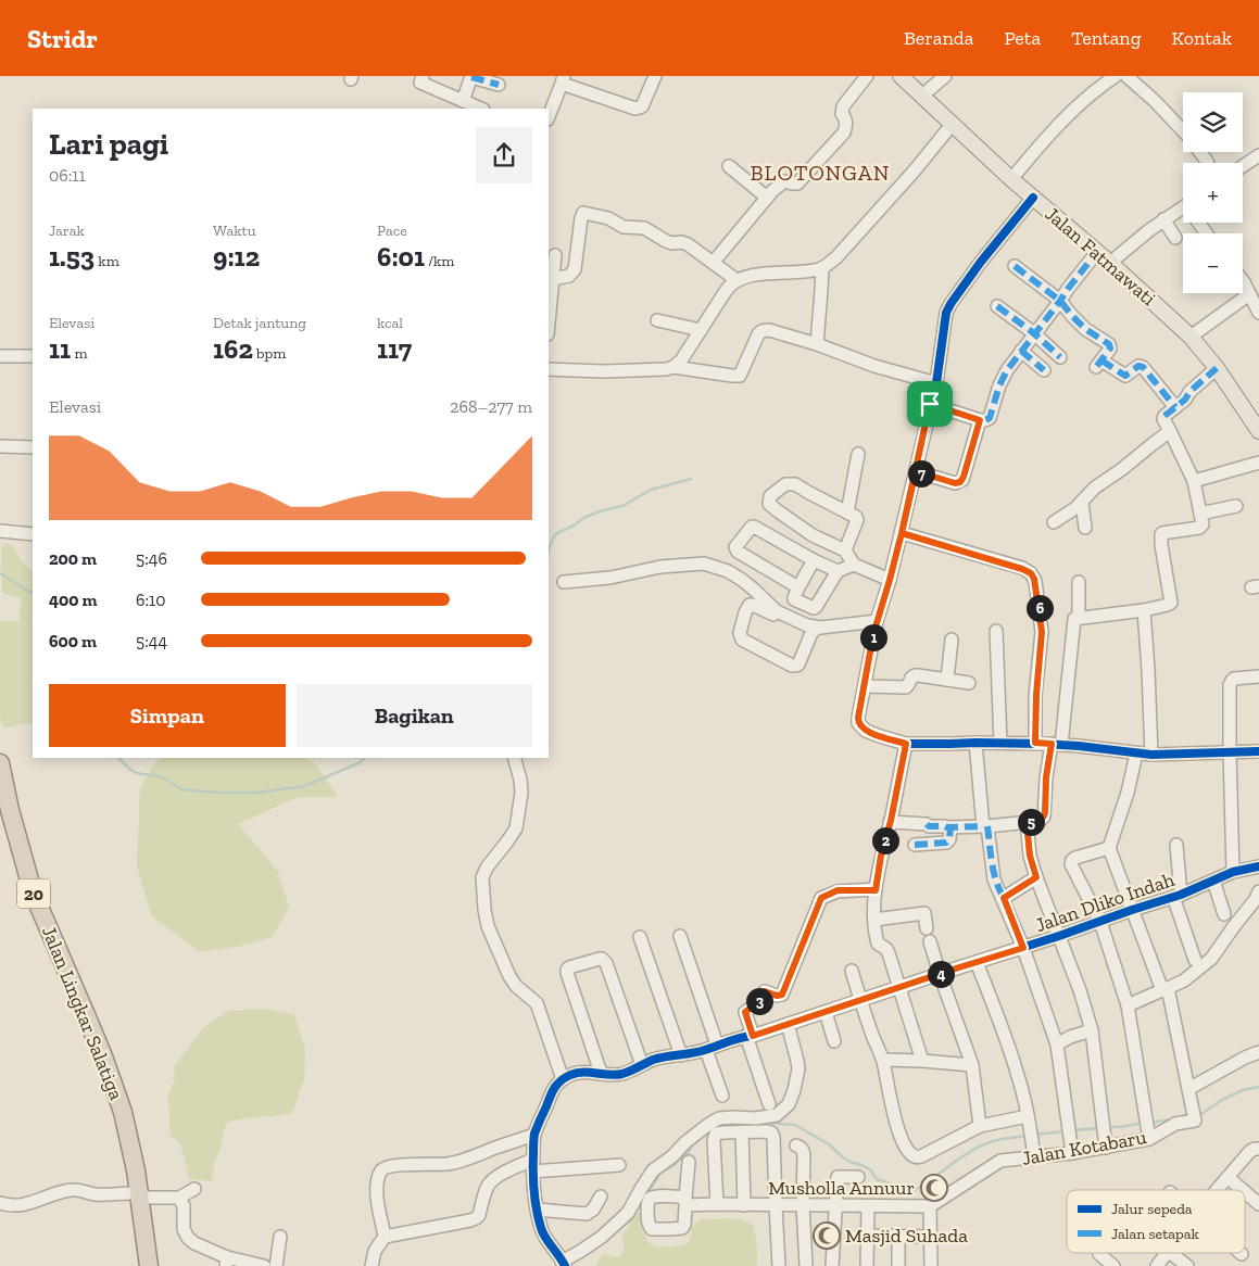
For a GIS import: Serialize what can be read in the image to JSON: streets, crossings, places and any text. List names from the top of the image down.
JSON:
{
  "streets": {
    "highway": ["20", "Jalan Lingkar Salatiga"],
    "main road": ["Jalan Fatmawati"],
    "street": ["Jalan Dliko Indah", "Jalan Kotabaru"]
  },
  "crossings": [
    ["Jalan Dliko Indah", "Jalan Kotabaru"]
  ],
  "districts": ["BLOTONGAN"],
  "places": {
    "mosque": ["Musholla Annuur", "Masjid Suhada"]
  },
  "legend": ["Jalur sepeda", "Jalan setapak"],
  "page": {
    "header": "Stridr",
    "nav": [
      "Beranda",
      "Peta",
      "Tentang",
      "Kontak"
    ],
    "map_buttons": ["+", "−"],
    "heading": ["Lari pagi", "06:11"],
    "stats": [
      ["Jarak", "1.53 km"],
      ["Waktu", "9:12"],
      ["Pace", "6:01 /km"],
      ["Elevasi", "11 m"],
      ["Detak jantung", "162 bpm"],
      ["kcal", "117"]
    ],
    "chart": ["Elevasi", "268–277 m"],
    "pins": [
      "7",
      "6",
      "1",
      "5",
      "2",
      "4",
      "3"
    ],
    "list": [
      {
        "name": "200 m",
        "note": "5:46"
      },
      {
        "name": "400 m",
        "note": "6:10"
      },
      {
        "name": "600 m",
        "note": "5:44"
      }
    ],
    "buttons": ["Simpan", "Bagikan"]
  }
}
